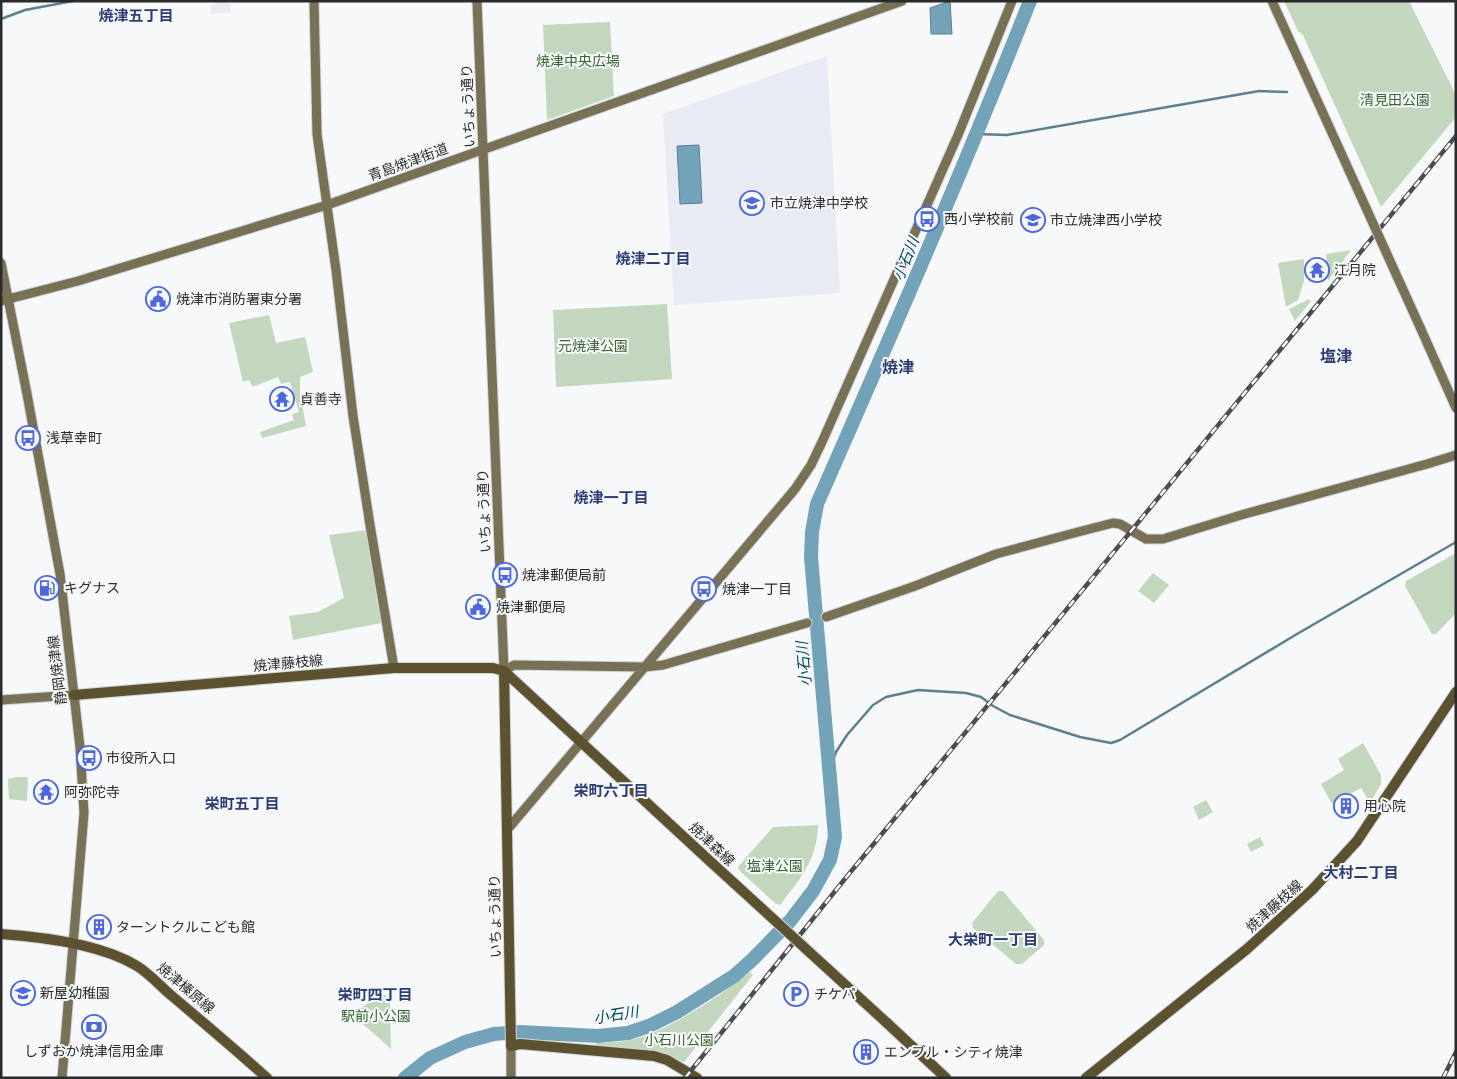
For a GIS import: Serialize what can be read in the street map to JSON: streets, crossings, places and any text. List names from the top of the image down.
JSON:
{
  "streets": {
    "main road": [
      "いちょう通り",
      "焼津藤枝線",
      "焼津森線",
      "焼津榛原線"
    ],
    "street": ["青島焼津街道", "静岡焼津線"]
  },
  "crossings": [
    ["いちょう通り", "青島焼津街道"],
    ["いちょう通り", "焼津藤枝線"],
    ["いちょう通り", "焼津森線"],
    ["青島焼津街道", "静岡焼津線"],
    ["焼津藤枝線", "静岡焼津線"],
    ["焼津藤枝線", "焼津森線"],
    ["静岡焼津線", "焼津榛原線"]
  ],
  "districts": [
    "焼津五丁目",
    "焼津二丁目",
    "塩津",
    "焼津",
    "焼津一丁目",
    "栄町六丁目",
    "栄町五丁目",
    "大村二丁目",
    "大栄町一丁目",
    "栄町四丁目"
  ],
  "water": ["小石川"],
  "parks": [
    "焼津中央広場",
    "清見田公園",
    "元焼津公園",
    "塩津公園",
    "駅前小公園",
    "小石川公園"
  ],
  "places": {
    "school or university": ["市立焼津中学校", "市立焼津西小学校", "新屋幼稚園"],
    "bus stop": [
      "西小学校前",
      "浅草幸町",
      "焼津郵便局前",
      "焼津一丁目",
      "市役所入口"
    ],
    "temple": ["江月院", "貞善寺", "阿弥陀寺"],
    "public building": ["焼津市消防署東分署", "焼津郵便局"],
    "fuel station": ["キグナス"],
    "building": ["用心院", "ターントクルこども館", "エンブル・シティ焼津"],
    "parking": ["チケパ"],
    "bank": ["しずおか焼津信用金庫"]
  }
}
